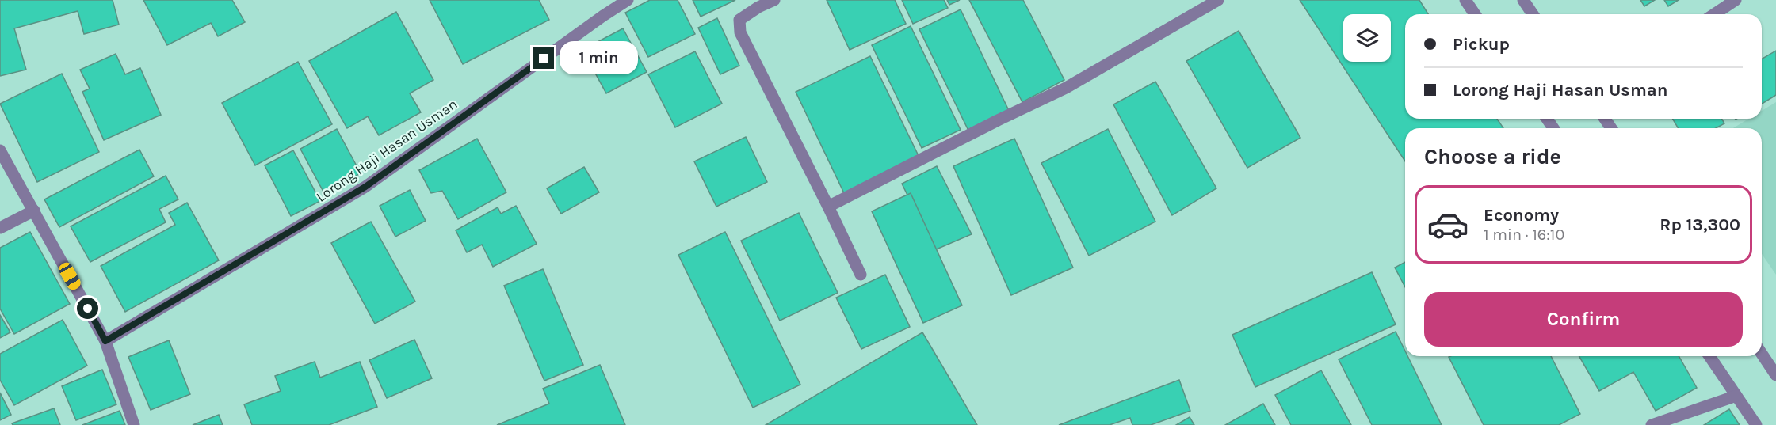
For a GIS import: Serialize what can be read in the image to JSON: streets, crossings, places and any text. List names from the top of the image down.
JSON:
{
  "streets": {
    "street": ["Lorong Haji Hasan Usman"]
  },
  "page": {
    "banner": ["Pickup", "Lorong Haji Hasan Usman"],
    "bubble": "1 min",
    "heading": "Choose a ride",
    "list": [
      {
        "name": "Economy",
        "note": "1 min · 16:10",
        "value": "Rp 13,300"
      }
    ],
    "buttons": "Confirm"
  }
}
